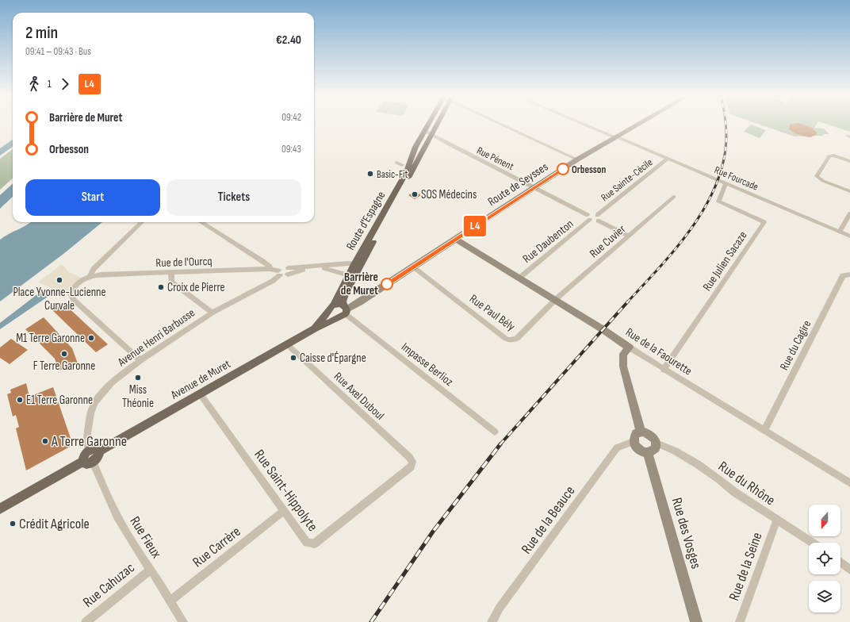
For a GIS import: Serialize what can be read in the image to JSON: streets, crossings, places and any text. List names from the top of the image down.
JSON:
{
  "streets": {
    "main road": [
      "Route de Seysses",
      "Route d'Espagne",
      "Rue de la Faourette",
      "Avenue de Muret",
      "Rue des Vosges"
    ],
    "street": [
      "Rue Pénent",
      "Rue Fourcade",
      "Rue Sainte-Cécile",
      "Rue Daubenton",
      "Rue Cuvier",
      "Rue Julien Sacaze",
      "Rue de l'Ourcq",
      "Rue Paul Bély",
      "Avenue Henri Barbusse",
      "Rue du Cagire",
      "Impasse Berlioz",
      "Rue Axel Duboul",
      "Rue du Rhône",
      "Rue Saint-Hippolyte",
      "Rue de la Beauce",
      "Rue Fieux",
      "Rue Carrère",
      "Rue de la Seine",
      "Rue Cahuzac"
    ]
  },
  "crossings": [
    ["Rue Pénent", "Route de Seysses"],
    ["Rue Pénent", "Route d'Espagne"],
    ["Rue Pénent", "Rue Daubenton"],
    ["Rue Fourcade", "Rue Sainte-Cécile"],
    ["Rue Fourcade", "Route de Seysses"],
    ["Rue Fourcade", "Rue Julien Sacaze"],
    ["Route de Seysses", "Route d'Espagne"],
    ["Route de Seysses", "Rue Paul Bély"],
    ["Route de Seysses", "Rue de la Faourette"],
    ["Route de Seysses", "Impasse Berlioz"],
    ["Route de Seysses", "Avenue de Muret"],
    ["Route d'Espagne", "Impasse Berlioz"],
    ["Route d'Espagne", "Avenue de Muret"],
    ["Rue Daubenton", "Rue de la Faourette"],
    ["Rue Cuvier", "Rue Paul Bély"],
    ["Rue Cuvier", "Rue de la Faourette"],
    ["Rue Julien Sacaze", "Rue de la Faourette"],
    ["Rue de l'Ourcq", "Avenue Henri Barbusse"],
    ["Rue Paul Bély", "Rue de la Faourette"],
    ["Rue du Cagire", "Rue de la Faourette"],
    ["Impasse Berlioz", "Avenue de Muret"],
    ["Avenue de Muret", "Rue Axel Duboul"],
    ["Avenue de Muret", "Rue Saint-Hippolyte"],
    ["Rue Axel Duboul", "Rue Saint-Hippolyte"],
    ["Rue du Rhône", "Rue de la Beauce"],
    ["Rue du Rhône", "Rue des Vosges"],
    ["Rue du Rhône", "Rue de la Seine"],
    ["Rue de la Beauce", "Rue des Vosges"],
    ["Rue Fieux", "Rue Carrère"],
    ["Rue Fieux", "Rue Cahuzac"]
  ],
  "places": [
    "Orbesson",
    "Basic-Fit",
    "SOS Médecins",
    "Place Yvonne-Lucienne Curvale",
    "Barrière de Muret",
    "Croix de Pierre",
    "M1 Terre Garonne",
    "F Terre Garonne",
    "Caisse d'Épargne",
    "Miss Théonie",
    "E1 Terre Garonne",
    "A Terre Garonne",
    "Crédit Agricole"
  ],
  "lines": ["bus line L4"],
  "north": "bottom",
  "page": {
    "on_map": "L4",
    "heading": ["2 min", "09:41 – 09:43 · Bus", "€2.40"],
    "legs": ["1", "L4"],
    "list": [
      {
        "name": "Barrière de Muret",
        "value": "09:42"
      },
      {
        "name": "Orbesson",
        "value": "09:43"
      }
    ],
    "buttons": ["Start", "Tickets"]
  }
}
